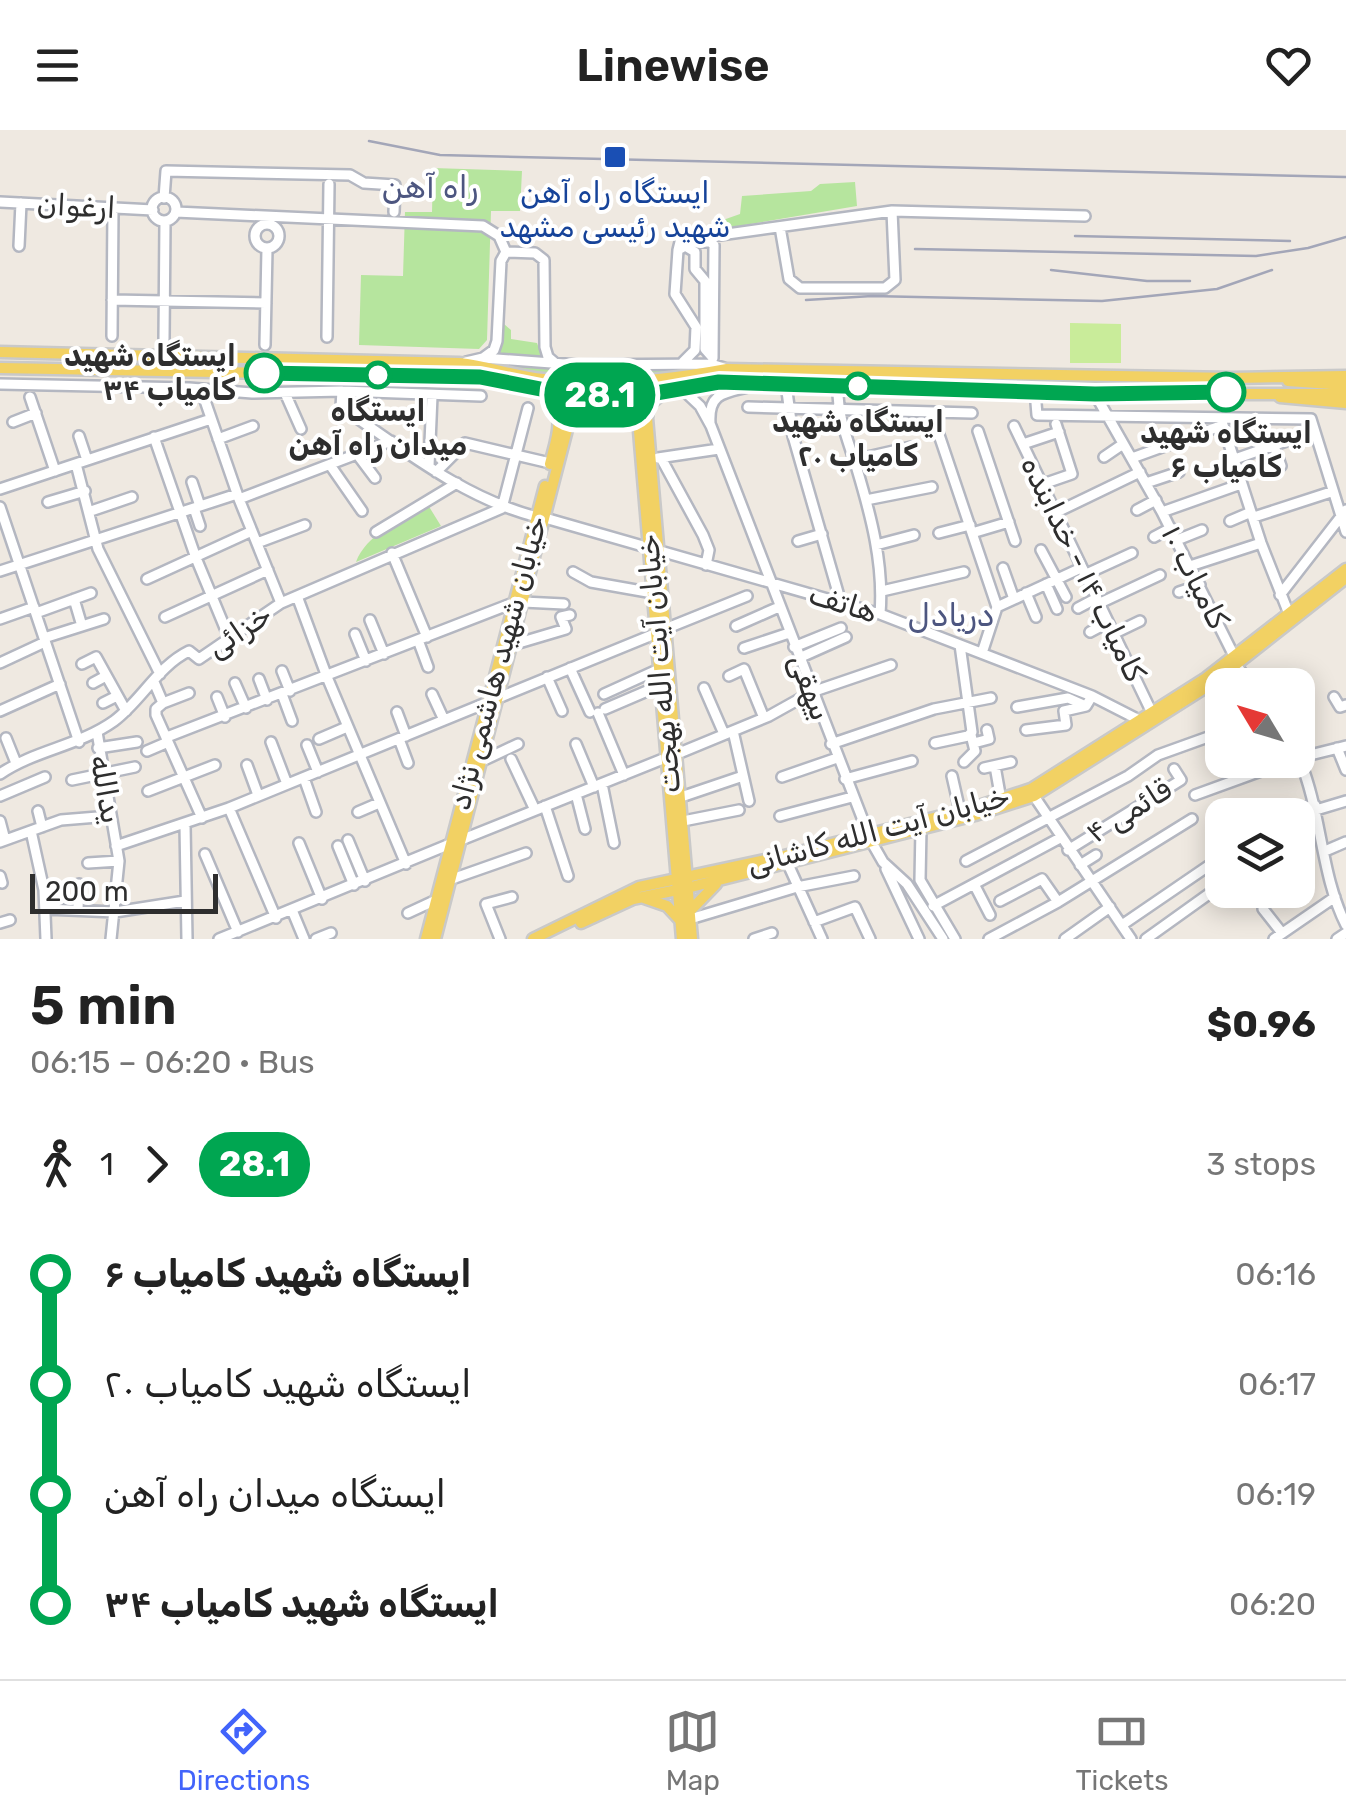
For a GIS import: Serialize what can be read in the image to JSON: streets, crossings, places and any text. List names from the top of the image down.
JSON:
{
  "streets": {
    "main road": ["خیابان شهید هاشمی نژاد", "خیابان آیت الله بهجت", "خیابان آیت الله کاشانی"],
    "street": [
      "ارغوان",
      "کامیاب ۱۴ - خدابنده",
      "کامیاب ۱۰",
      "هاتف",
      "خزائی",
      "بیهقی",
      "یدالله",
      "قائمی ۴"
    ]
  },
  "crossings": [
    ["کامیاب ۱۴ - خدابنده", "هاتف"],
    ["کامیاب ۱۴ - خدابنده", "خیابان آیت الله کاشانی"],
    ["کامیاب ۱۰", "خیابان آیت الله کاشانی"],
    ["هاتف", "خزائی"],
    ["هاتف", "خیابان شهید هاشمی نژاد"],
    ["هاتف", "خیابان آیت الله بهجت"],
    ["هاتف", "بیهقی"],
    ["هاتف", "خیابان آیت الله کاشانی"],
    ["خزائی", "یدالله"],
    ["خیابان آیت الله بهجت", "خیابان آیت الله کاشانی"],
    ["بیهقی", "خیابان آیت الله کاشانی"]
  ],
  "districts": ["راه آهن", "دریادل"],
  "places": {
    "transit": ["ایستگاه راه آهن شهید رئیسی مشهد"],
    "other": [
      "ایستگاه شهید کامیاب ۳۴",
      "ایستگاه میدان راه آهن",
      "ایستگاه شهید کامیاب ۲۰",
      "ایستگاه شهید کامیاب ۶"
    ]
  },
  "lines": ["bus line 28.1"],
  "scale_bar": "200 m",
  "north": "top left",
  "page": {
    "header": "Linewise",
    "on_map": "28.1",
    "scale": "200 m",
    "heading": ["5 min", "06:15 – 06:20 · Bus", "$0.96"],
    "legs": ["1", "28.1", "3 stops"],
    "list": [
      {
        "name": "ایستگاه شهید کامیاب ۶",
        "value": "06:16"
      },
      {
        "name": "ایستگاه شهید کامیاب ۲۰",
        "value": "06:17"
      },
      {
        "name": "ایستگاه میدان راه آهن",
        "value": "06:19"
      },
      {
        "name": "ایستگاه شهید کامیاب ۳۴",
        "value": "06:20"
      }
    ],
    "tabs": ["Directions", "Map", "Tickets"]
  }
}
